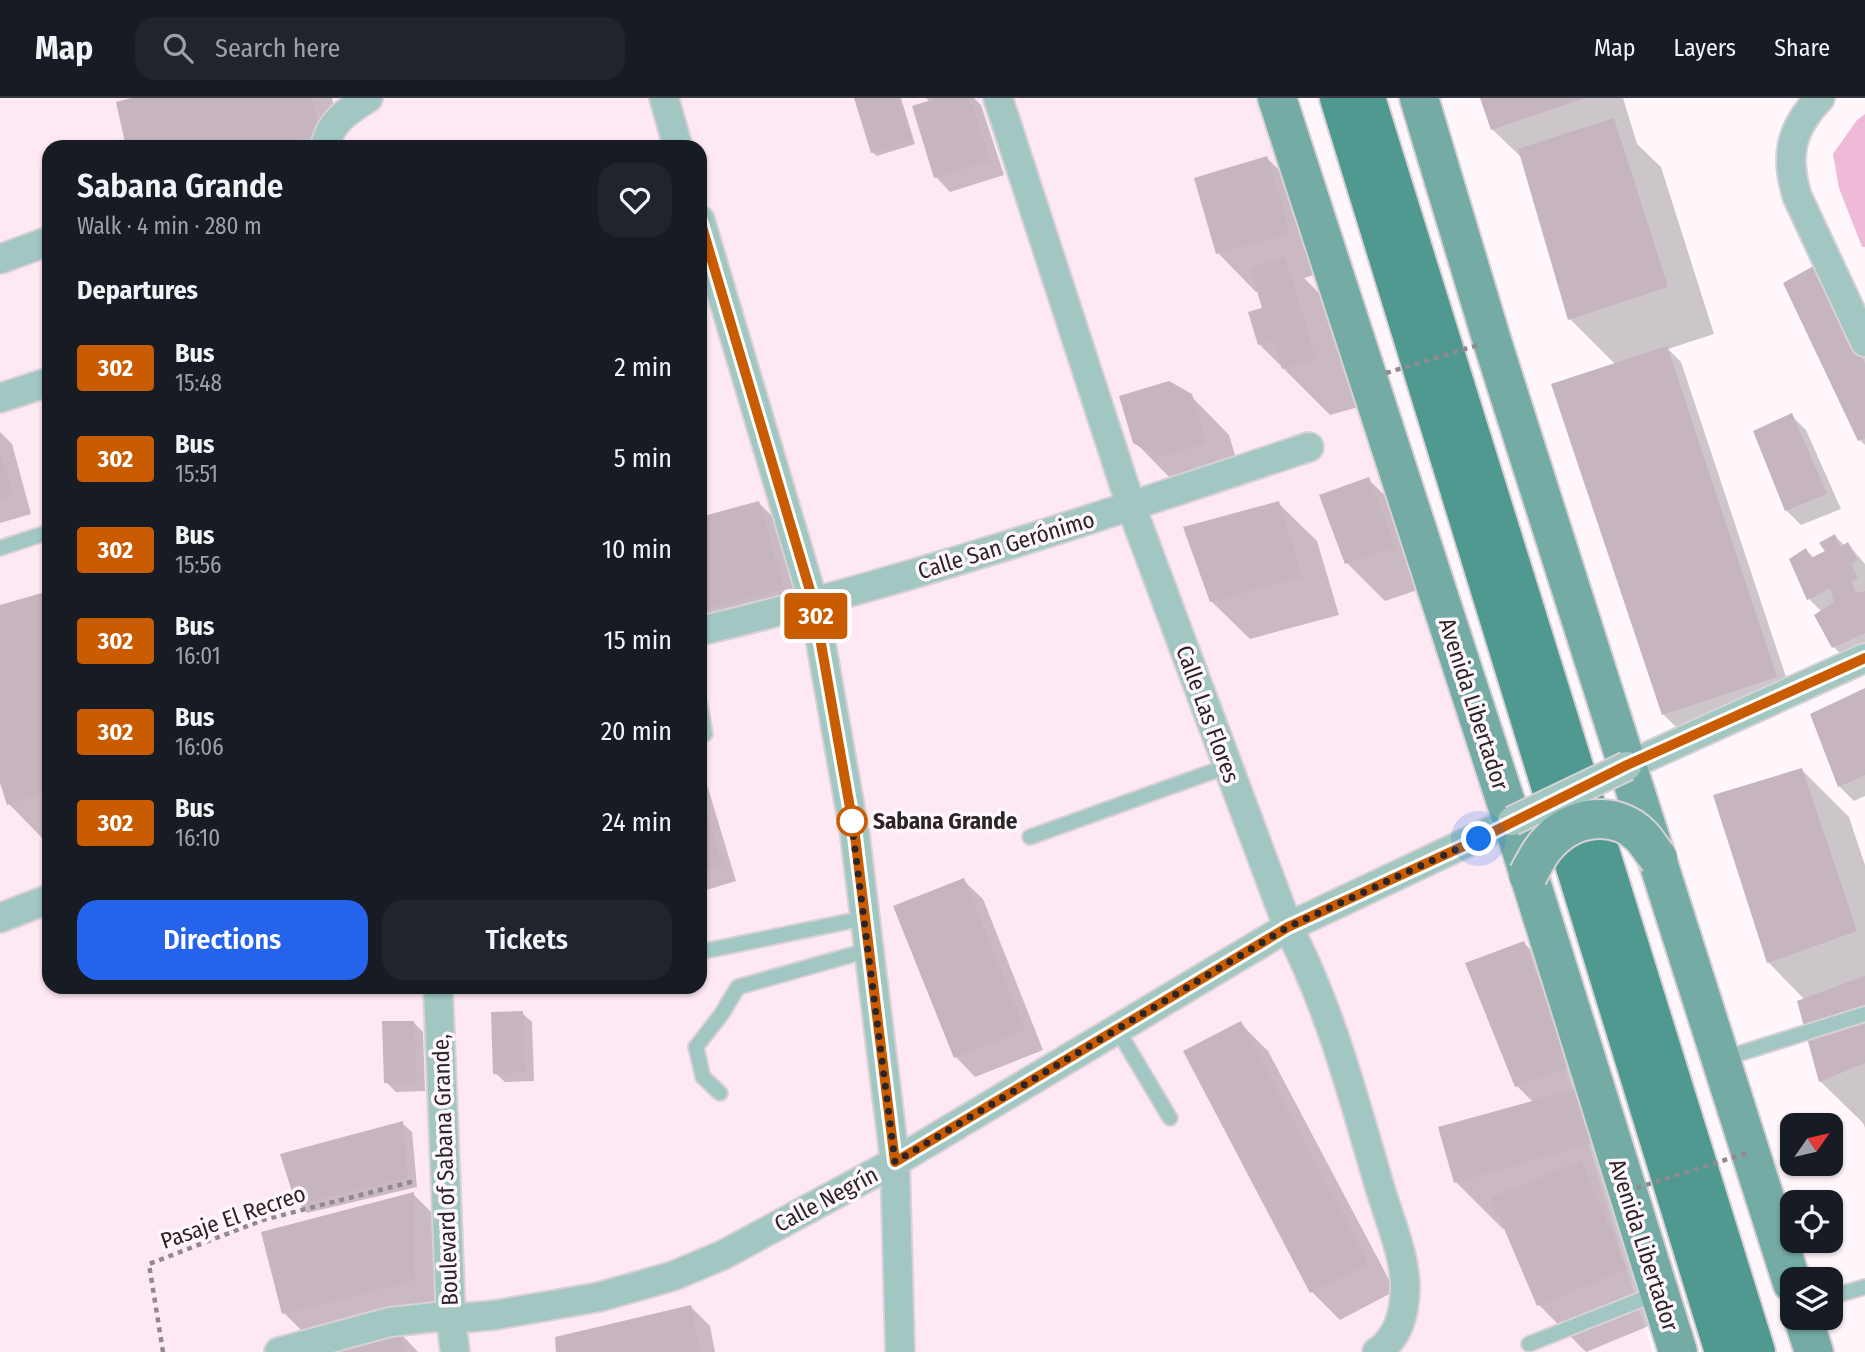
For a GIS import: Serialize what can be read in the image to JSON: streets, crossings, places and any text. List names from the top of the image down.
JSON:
{
  "streets": {
    "main road": ["Avenida Libertador"],
    "street": [
      "Calle San Gerónimo",
      "Calle Las Flores",
      "Boulevard of Sabana Grande,",
      "Calle Negrín"
    ],
    "path": ["Pasaje El Recreo"]
  },
  "crossings": [
    ["Calle San Gerónimo", "Calle Las Flores"],
    ["Avenida Libertador", "Calle Negrín"],
    ["Calle Las Flores", "Calle Negrín"],
    ["Boulevard of Sabana Grande,", "Calle Negrín"]
  ],
  "places": ["Sabana Grande"],
  "lines": ["bus line 302"],
  "north": "top right",
  "page": {
    "header": "Map",
    "search": "Search here",
    "nav": ["Map", "Layers", "Share"],
    "on_map": "302",
    "heading": [
      ["Sabana Grande", "Walk · 4 min · 280 m"],
      "Departures"
    ],
    "list": [
      {
        "mark": "302",
        "name": "Bus",
        "note": "15:48",
        "value": "2 min"
      },
      {
        "mark": "302",
        "name": "Bus",
        "note": "15:51",
        "value": "5 min"
      },
      {
        "mark": "302",
        "name": "Bus",
        "note": "15:56",
        "value": "10 min"
      },
      {
        "mark": "302",
        "name": "Bus",
        "note": "16:01",
        "value": "15 min"
      },
      {
        "mark": "302",
        "name": "Bus",
        "note": "16:06",
        "value": "20 min"
      },
      {
        "mark": "302",
        "name": "Bus",
        "note": "16:10",
        "value": "24 min"
      }
    ],
    "buttons": ["Directions", "Tickets"]
  }
}
